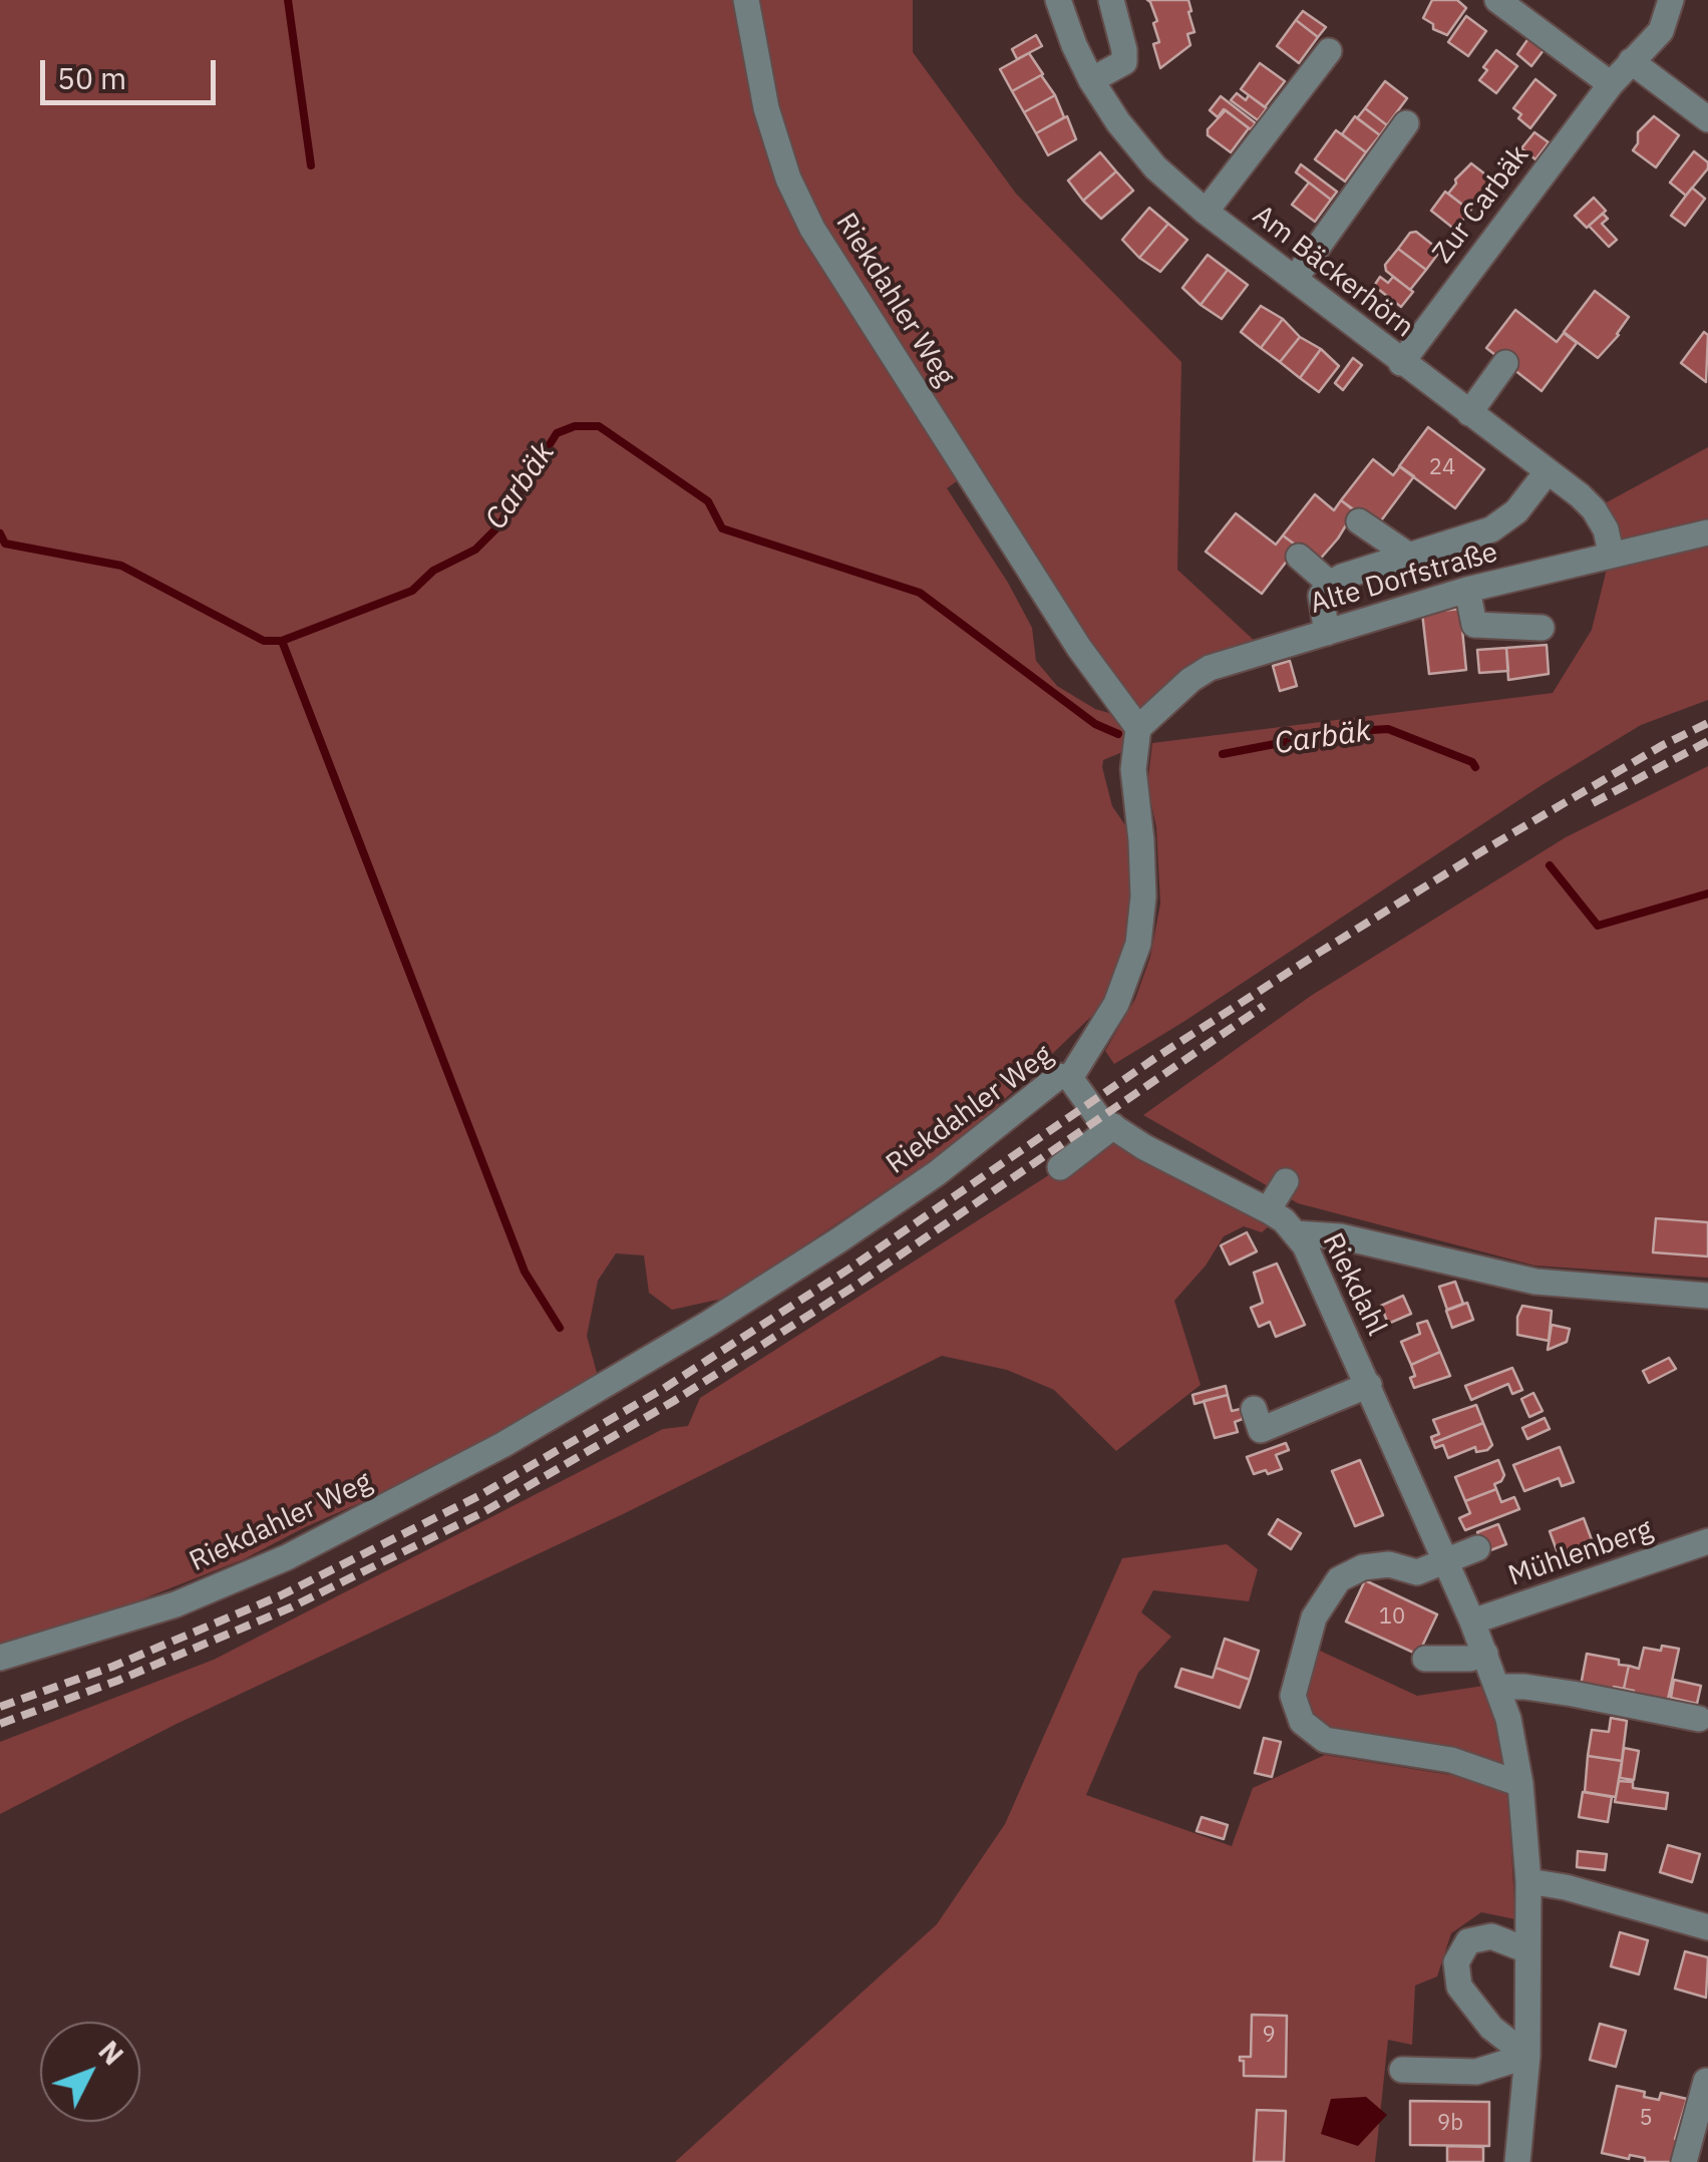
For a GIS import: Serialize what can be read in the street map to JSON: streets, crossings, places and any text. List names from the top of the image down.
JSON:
{
  "streets": {
    "street": [
      "Zur Carbäk",
      "Am Bäckerhörn",
      "Riekdahler Weg",
      "Alte Dorfstraße",
      "Riekdahl",
      "Mühlenberg"
    ]
  },
  "crossings": [
    ["Zur Carbäk", "Am Bäckerhörn"],
    ["Am Bäckerhörn", "Alte Dorfstraße"],
    ["Riekdahler Weg", "Alte Dorfstraße"],
    ["Riekdahler Weg", "Riekdahl"],
    ["Riekdahl", "Mühlenberg"]
  ],
  "water": ["Carbäk"],
  "house_numbers": [
    "24",
    "10",
    "9",
    "5",
    "9b"
  ],
  "scale_bar": "50 m",
  "north": "top right"
}
